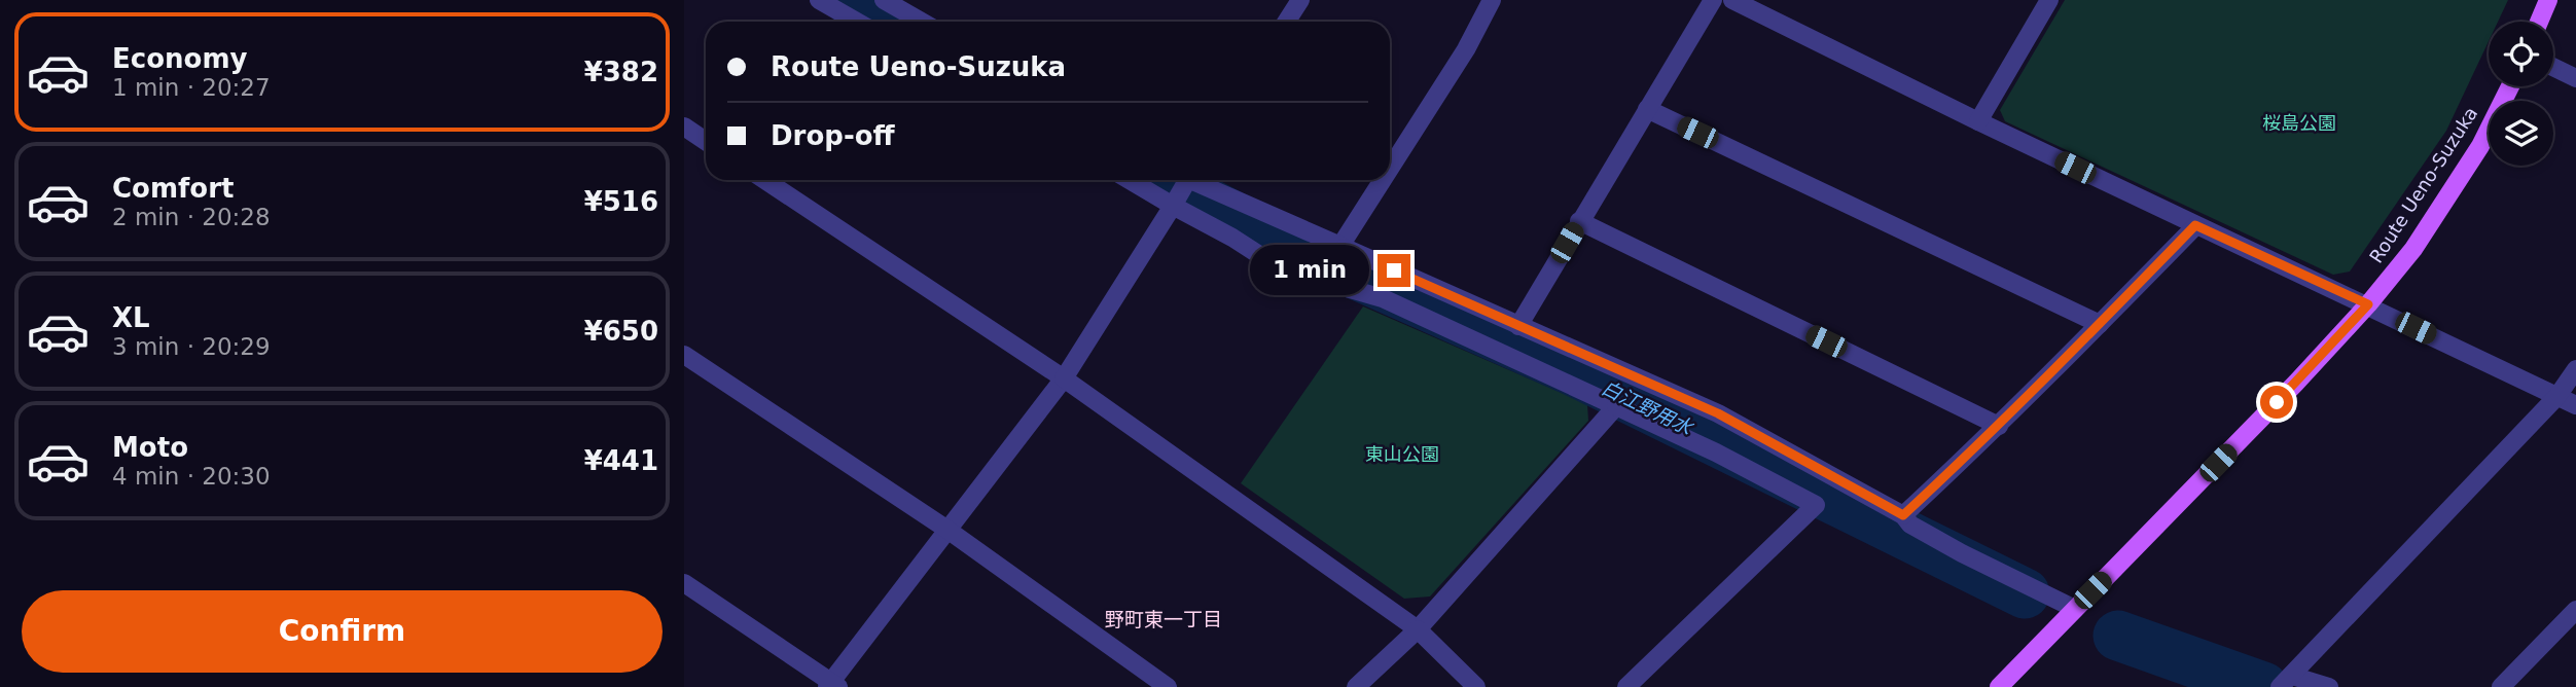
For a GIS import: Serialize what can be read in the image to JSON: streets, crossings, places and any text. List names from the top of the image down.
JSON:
{
  "streets": {
    "main road": ["Route Ueno-Suzuka"]
  },
  "districts": ["野町東一丁目"],
  "water": ["白江野用水"],
  "parks": ["桜島公園", "東山公園"],
  "page": {
    "list": [
      {
        "name": "Economy",
        "note": "1 min · 20:27",
        "value": "¥382"
      },
      {
        "name": "Comfort",
        "note": "2 min · 20:28",
        "value": "¥516"
      },
      {
        "name": "XL",
        "note": "3 min · 20:29",
        "value": "¥650"
      },
      {
        "name": "Moto",
        "note": "4 min · 20:30",
        "value": "¥441"
      }
    ],
    "banner": ["Route Ueno-Suzuka", "Drop-off"],
    "bubble": "1 min",
    "buttons": "Confirm"
  }
}
